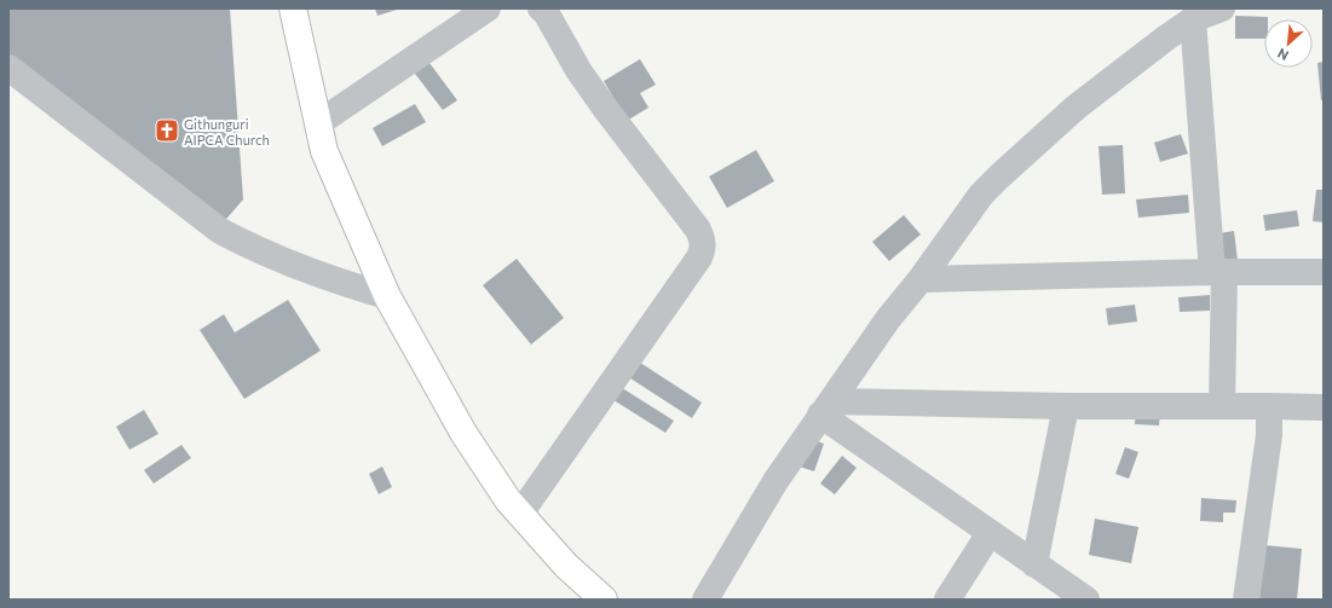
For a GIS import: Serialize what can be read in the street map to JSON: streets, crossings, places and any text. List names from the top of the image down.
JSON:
{
  "places": {
    "church": ["Githunguri AIPCA Church"]
  },
  "north": "bottom left"
}
